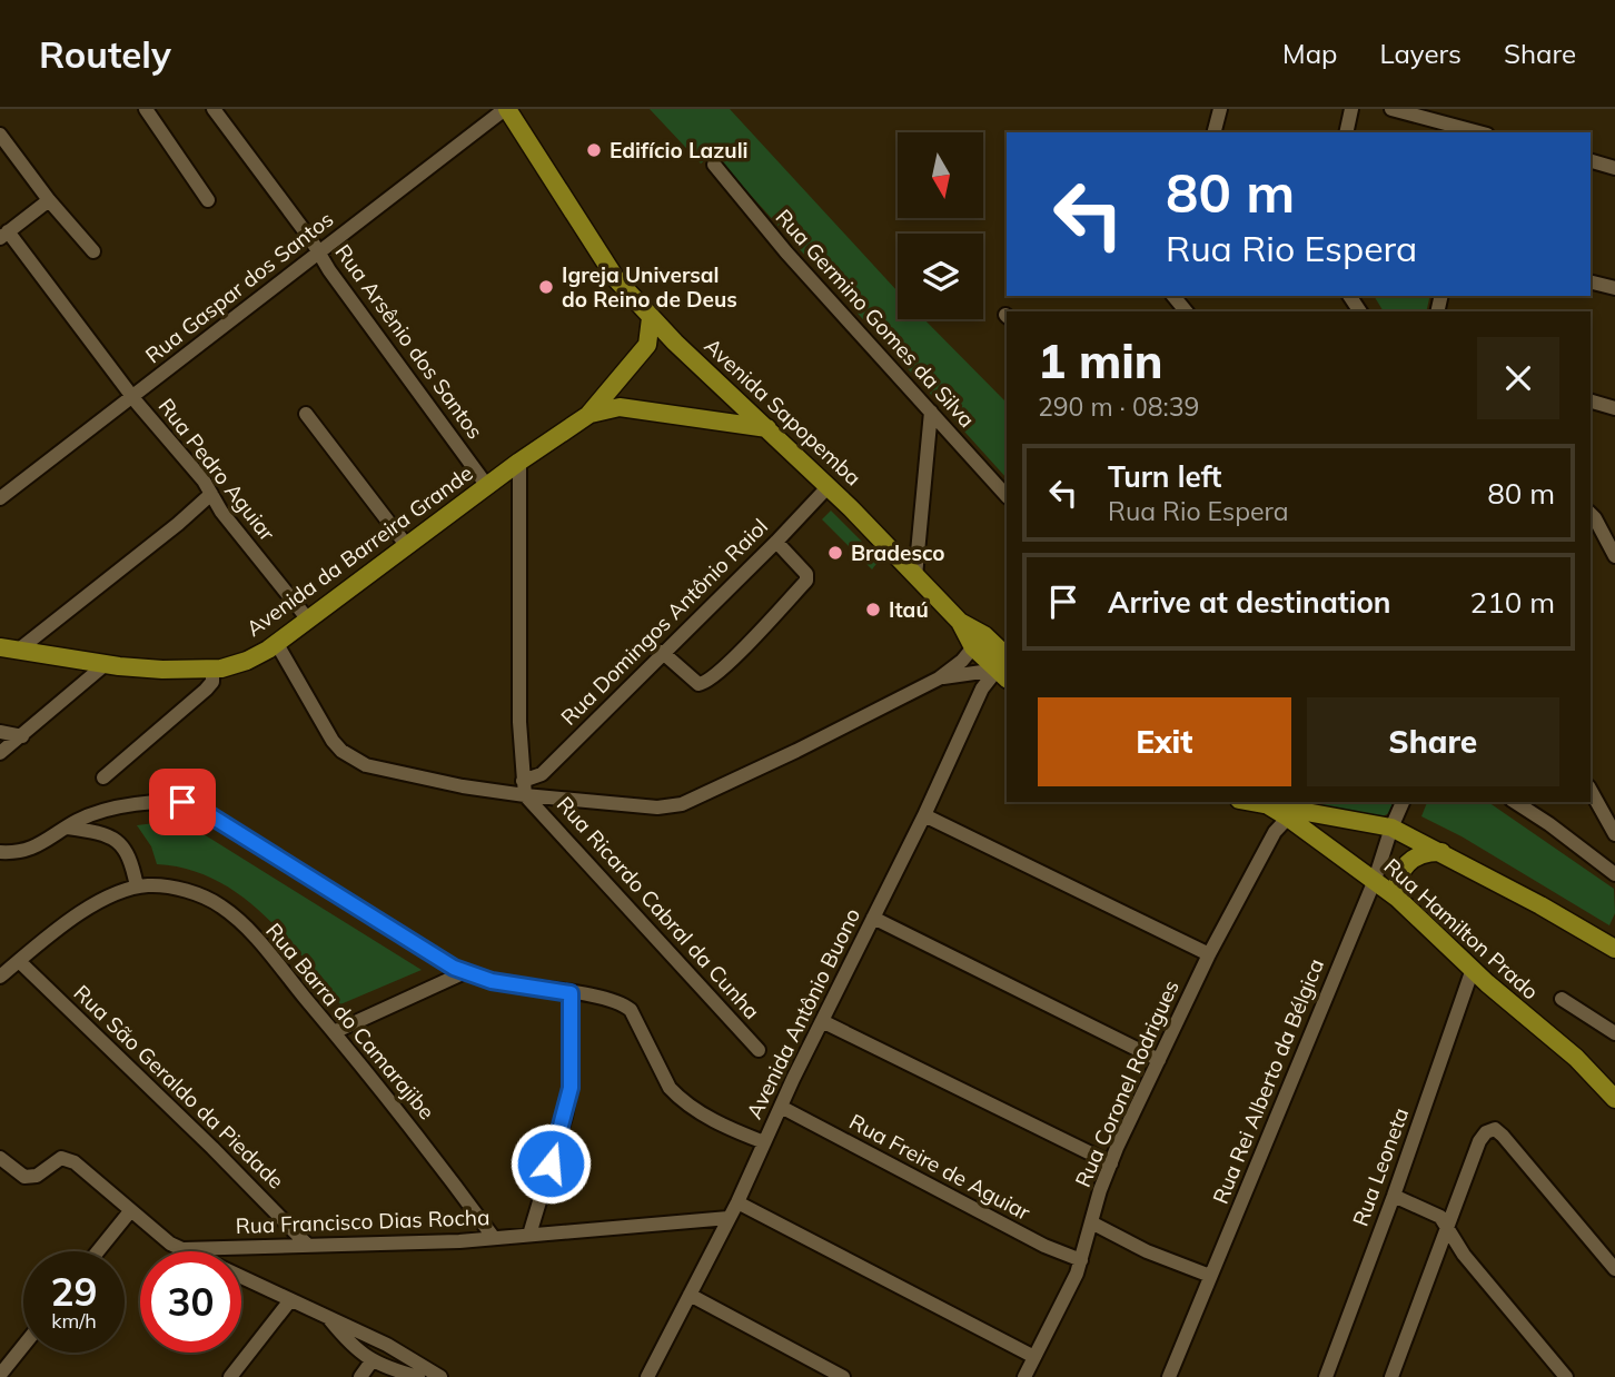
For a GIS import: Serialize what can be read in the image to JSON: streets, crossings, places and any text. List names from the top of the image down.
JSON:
{
  "streets": {
    "main road": ["Avenida Sapopemba", "Avenida da Barreira Grande", "Rua Hamilton Prado"],
    "street": [
      "Rua Gaspar dos Santos",
      "Rua Germino Gomes da Silva",
      "Rua Arsênio dos Santos",
      "Rua Pedro Aguiar",
      "Rua Domingos Antônio Raiol",
      "Rua Ricardo Cabral da Cunha",
      "Avenida Antônio Buono",
      "Rua Barra do Camarajibe",
      "Rua Rei Alberto da Bélgica",
      "Rua Coronel Rodrigues",
      "Rua São Geraldo da Piedade",
      "Rua Freire de Aguiar",
      "Rua Leoneta",
      "Rua Francisco Dias Rocha"
    ]
  },
  "crossings": [
    ["Rua Gaspar dos Santos", "Rua Arsênio dos Santos"],
    ["Rua Gaspar dos Santos", "Avenida Sapopemba"],
    ["Rua Gaspar dos Santos", "Rua Pedro Aguiar"],
    ["Rua Arsênio dos Santos", "Avenida da Barreira Grande"],
    ["Avenida Sapopemba", "Avenida da Barreira Grande"],
    ["Avenida Sapopemba", "Rua Domingos Antônio Raiol"],
    ["Avenida Sapopemba", "Avenida Antônio Buono"],
    ["Rua Pedro Aguiar", "Avenida da Barreira Grande"],
    ["Rua Domingos Antônio Raiol", "Rua Ricardo Cabral da Cunha"],
    ["Rua Hamilton Prado", "Rua Rei Alberto da Bélgica"],
    ["Rua Hamilton Prado", "Rua Coronel Rodrigues"],
    ["Rua Hamilton Prado", "Rua Leoneta"],
    ["Avenida Antônio Buono", "Rua Freire de Aguiar"],
    ["Avenida Antônio Buono", "Rua Francisco Dias Rocha"],
    ["Rua Barra do Camarajibe", "Rua São Geraldo da Piedade"],
    ["Rua Barra do Camarajibe", "Rua Francisco Dias Rocha"],
    ["Rua Coronel Rodrigues", "Rua Freire de Aguiar"],
    ["Rua São Geraldo da Piedade", "Rua Francisco Dias Rocha"]
  ],
  "places": [
    "Edifício Lazuli",
    "Igreja Universal do Reino de Deus",
    "Bradesco",
    "Itaú"
  ],
  "north": "bottom",
  "page": {
    "header": "Routely",
    "nav": ["Map", "Layers", "Share"],
    "turn": ["80 m", "Rua Rio Espera"],
    "heading": ["1 min", "290 m · 08:39"],
    "list": [
      {
        "name": "Turn left",
        "note": "Rua Rio Espera",
        "value": "80 m"
      },
      {
        "name": "Arrive at destination",
        "value": "210 m"
      }
    ],
    "buttons": ["Exit", "Share"],
    "speed": "29 km/h",
    "limit": "30"
  }
}
